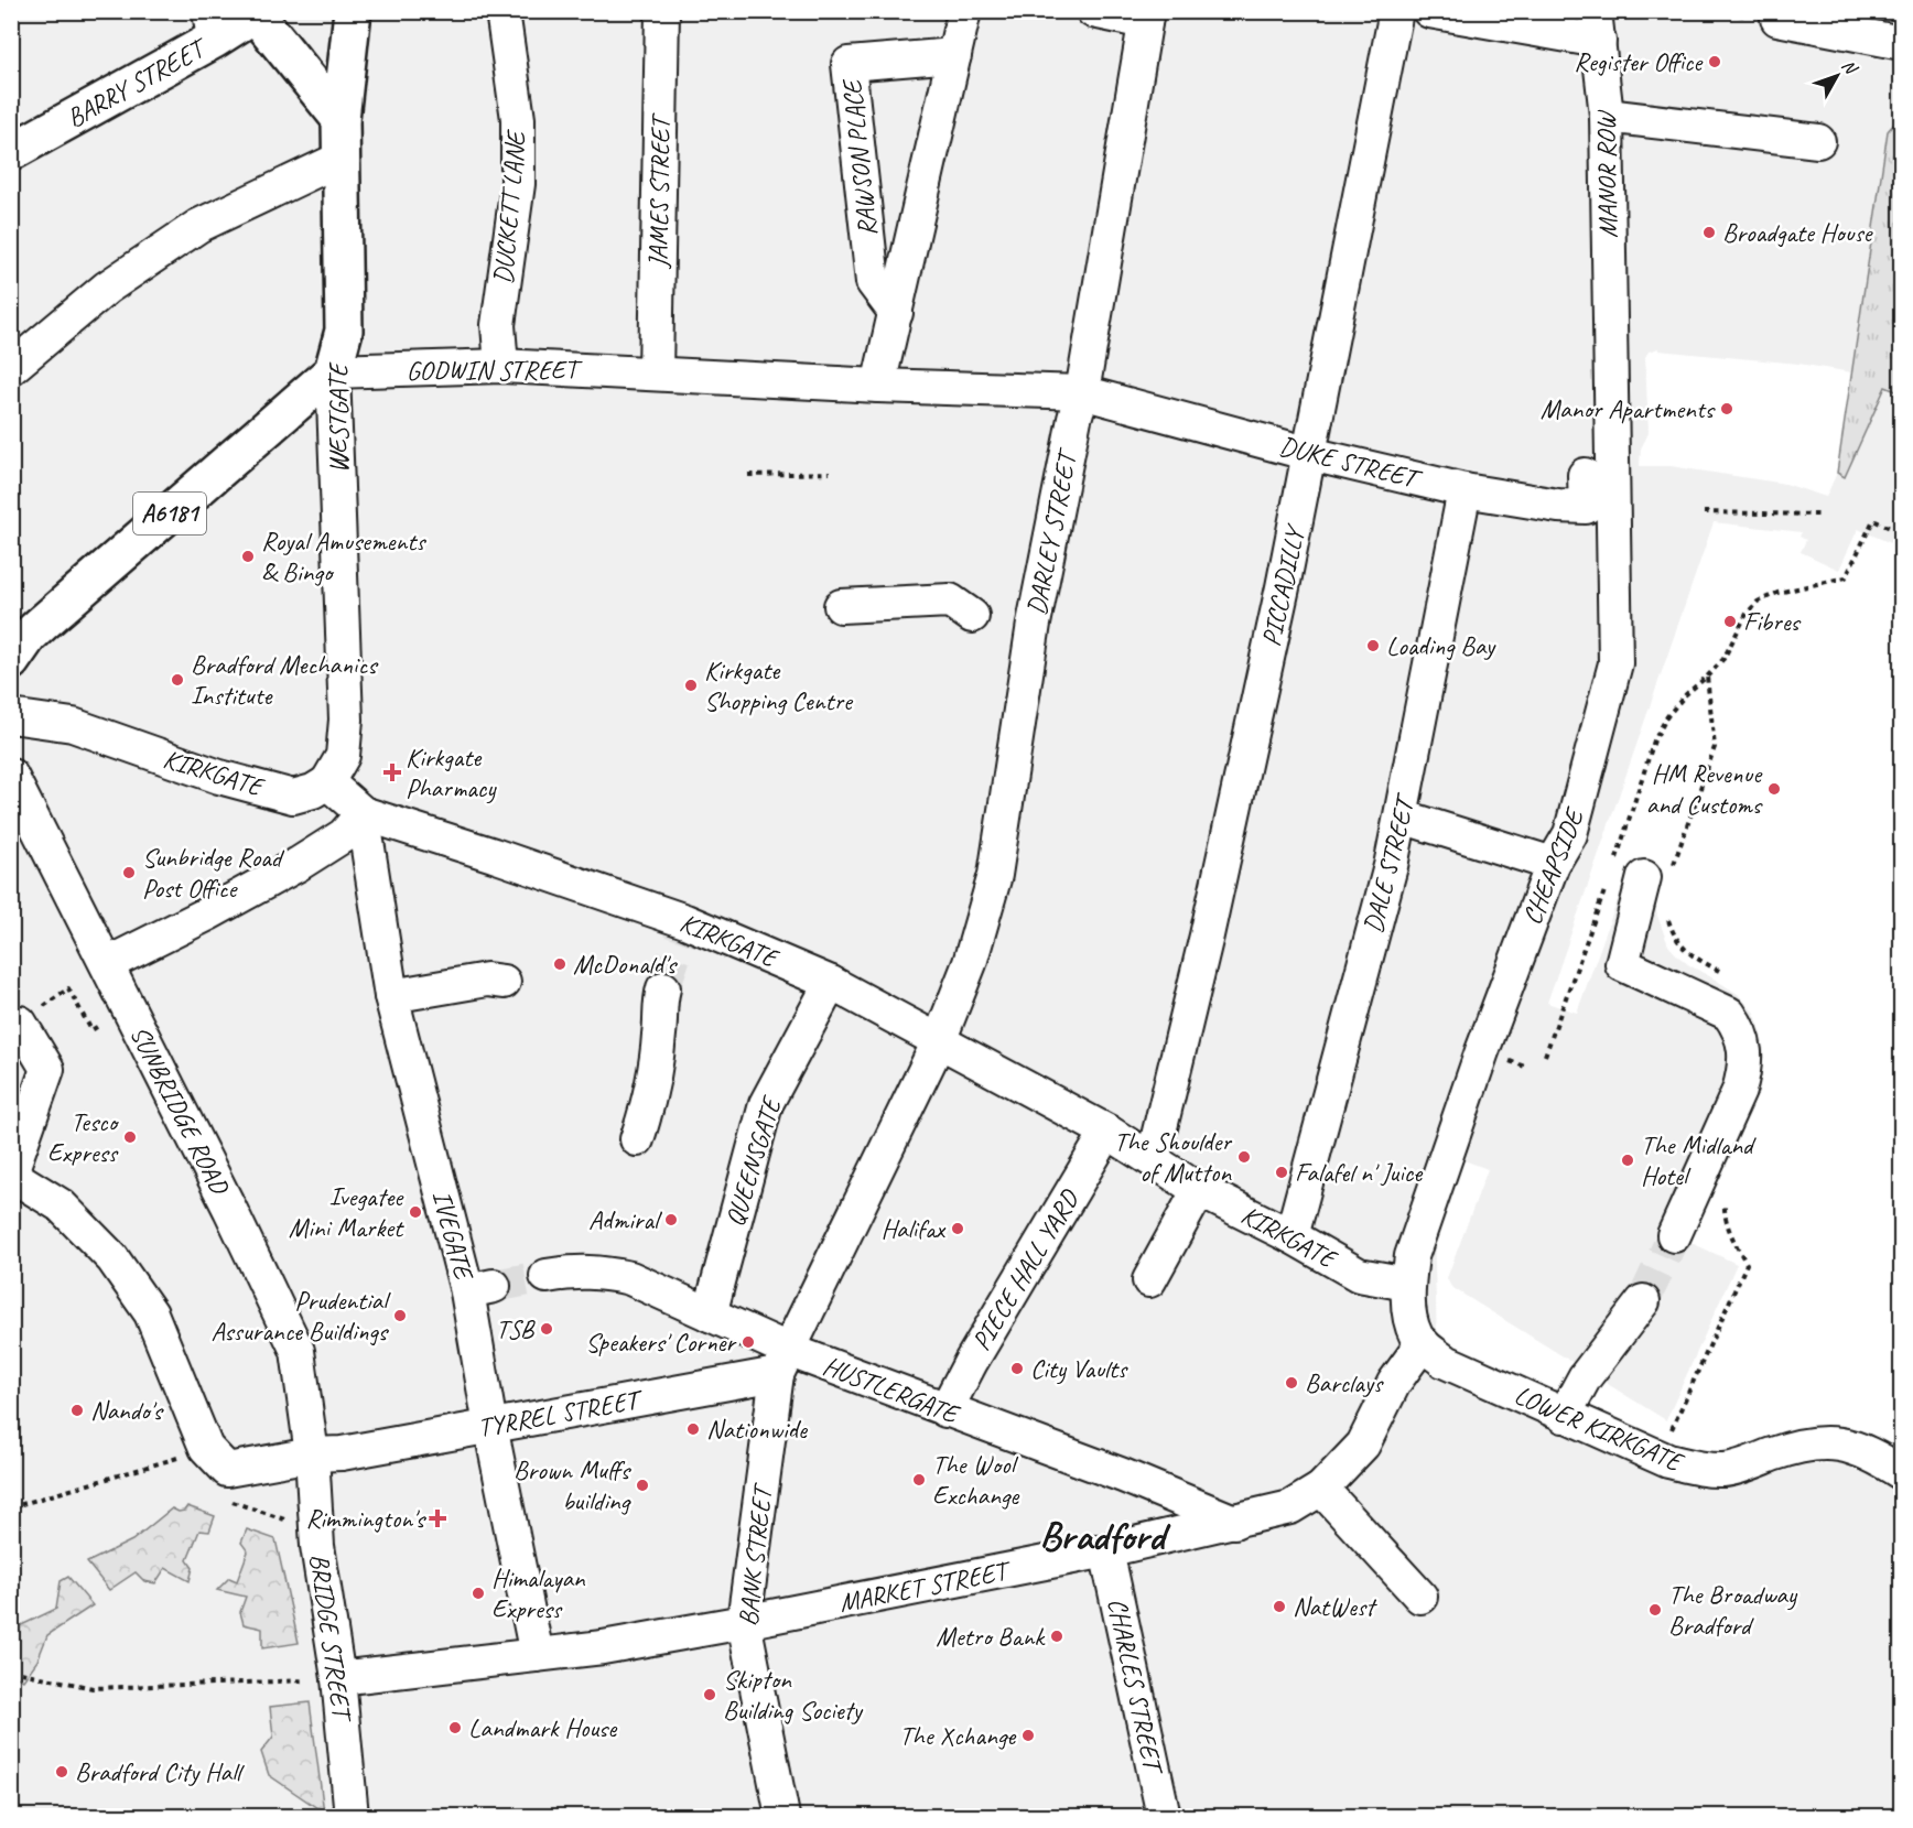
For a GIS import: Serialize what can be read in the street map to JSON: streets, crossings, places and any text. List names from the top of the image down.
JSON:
{
  "streets": {
    "main road": ["BARRY STREET", "WESTGATE", "A6181"],
    "street": [
      "RAWSON PLACE",
      "MANOR ROW",
      "JAMES STREET",
      "DUCKETT LANE",
      "GODWIN STREET",
      "DUKE STREET",
      "DARLEY STREET",
      "PICCADILLY",
      "KIRKGATE",
      "DALE STREET",
      "CHEAPSIDE",
      "SUNBRIDGE ROAD",
      "QUEENSGATE",
      "IVEGATE",
      "PIECE HALL YARD",
      "HUSTLERGATE",
      "TYRREL STREET",
      "LOWER KIRKGATE",
      "BANK STREET",
      "MARKET STREET",
      "BRIDGE STREET",
      "CHARLES STREET"
    ]
  },
  "crossings": [
    ["RAWSON PLACE", "GODWIN STREET"],
    ["MANOR ROW", "CHEAPSIDE"],
    ["JAMES STREET", "GODWIN STREET"],
    ["DUCKETT LANE", "GODWIN STREET"],
    ["GODWIN STREET", "WESTGATE"],
    ["GODWIN STREET", "DUKE STREET"],
    ["GODWIN STREET", "A6181"],
    ["GODWIN STREET", "DARLEY STREET"],
    ["WESTGATE", "A6181"],
    ["WESTGATE", "KIRKGATE"],
    ["DUKE STREET", "DARLEY STREET"],
    ["DUKE STREET", "PICCADILLY"],
    ["DUKE STREET", "DALE STREET"],
    ["DARLEY STREET", "KIRKGATE"],
    ["DARLEY STREET", "BANK STREET"],
    ["PICCADILLY", "KIRKGATE"],
    ["KIRKGATE", "DALE STREET"],
    ["KIRKGATE", "CHEAPSIDE"],
    ["KIRKGATE", "QUEENSGATE"],
    ["KIRKGATE", "IVEGATE"],
    ["KIRKGATE", "PIECE HALL YARD"],
    ["KIRKGATE", "BANK STREET"],
    ["CHEAPSIDE", "LOWER KIRKGATE"],
    ["CHEAPSIDE", "MARKET STREET"],
    ["SUNBRIDGE ROAD", "TYRREL STREET"],
    ["SUNBRIDGE ROAD", "BRIDGE STREET"],
    ["QUEENSGATE", "HUSTLERGATE"],
    ["IVEGATE", "TYRREL STREET"],
    ["IVEGATE", "MARKET STREET"],
    ["PIECE HALL YARD", "HUSTLERGATE"],
    ["HUSTLERGATE", "TYRREL STREET"],
    ["HUSTLERGATE", "BANK STREET"],
    ["HUSTLERGATE", "MARKET STREET"],
    ["TYRREL STREET", "BANK STREET"],
    ["TYRREL STREET", "BRIDGE STREET"],
    ["LOWER KIRKGATE", "MARKET STREET"],
    ["BANK STREET", "MARKET STREET"],
    ["MARKET STREET", "BRIDGE STREET"],
    ["MARKET STREET", "CHARLES STREET"]
  ],
  "districts": ["Bradford"],
  "places": {
    "other": [
      "Register Office",
      "Broadgate House",
      "Manor Apartments",
      "Royal Amusements & Bingo",
      "Fibres",
      "Loading Bay",
      "Bradford Mechanics Institute",
      "Kirkgate Shopping Centre",
      "HM Revenue and Customs",
      "Sunbridge Road Post Office",
      "McDonald's",
      "Tesco Express",
      "The Shoulder of Mutton",
      "The Midland Hotel",
      "Falafel n' Juice",
      "Ivegatee Mini Market",
      "Admiral",
      "Halifax",
      "Prudential Assurance Buildings",
      "TSB",
      "Speakers' Corner",
      "City Vaults",
      "Barclays",
      "Nando's",
      "Nationwide",
      "The Wool Exchange",
      "Brown Muffs building",
      "Himalayan Express",
      "NatWest",
      "The Broadway Bradford",
      "Metro Bank",
      "Skipton Building Society",
      "Landmark House",
      "The Xchange",
      "Bradford City Hall"
    ],
    "health": ["Kirkgate Pharmacy", "Rimmington's"]
  },
  "north": "top right"
}
